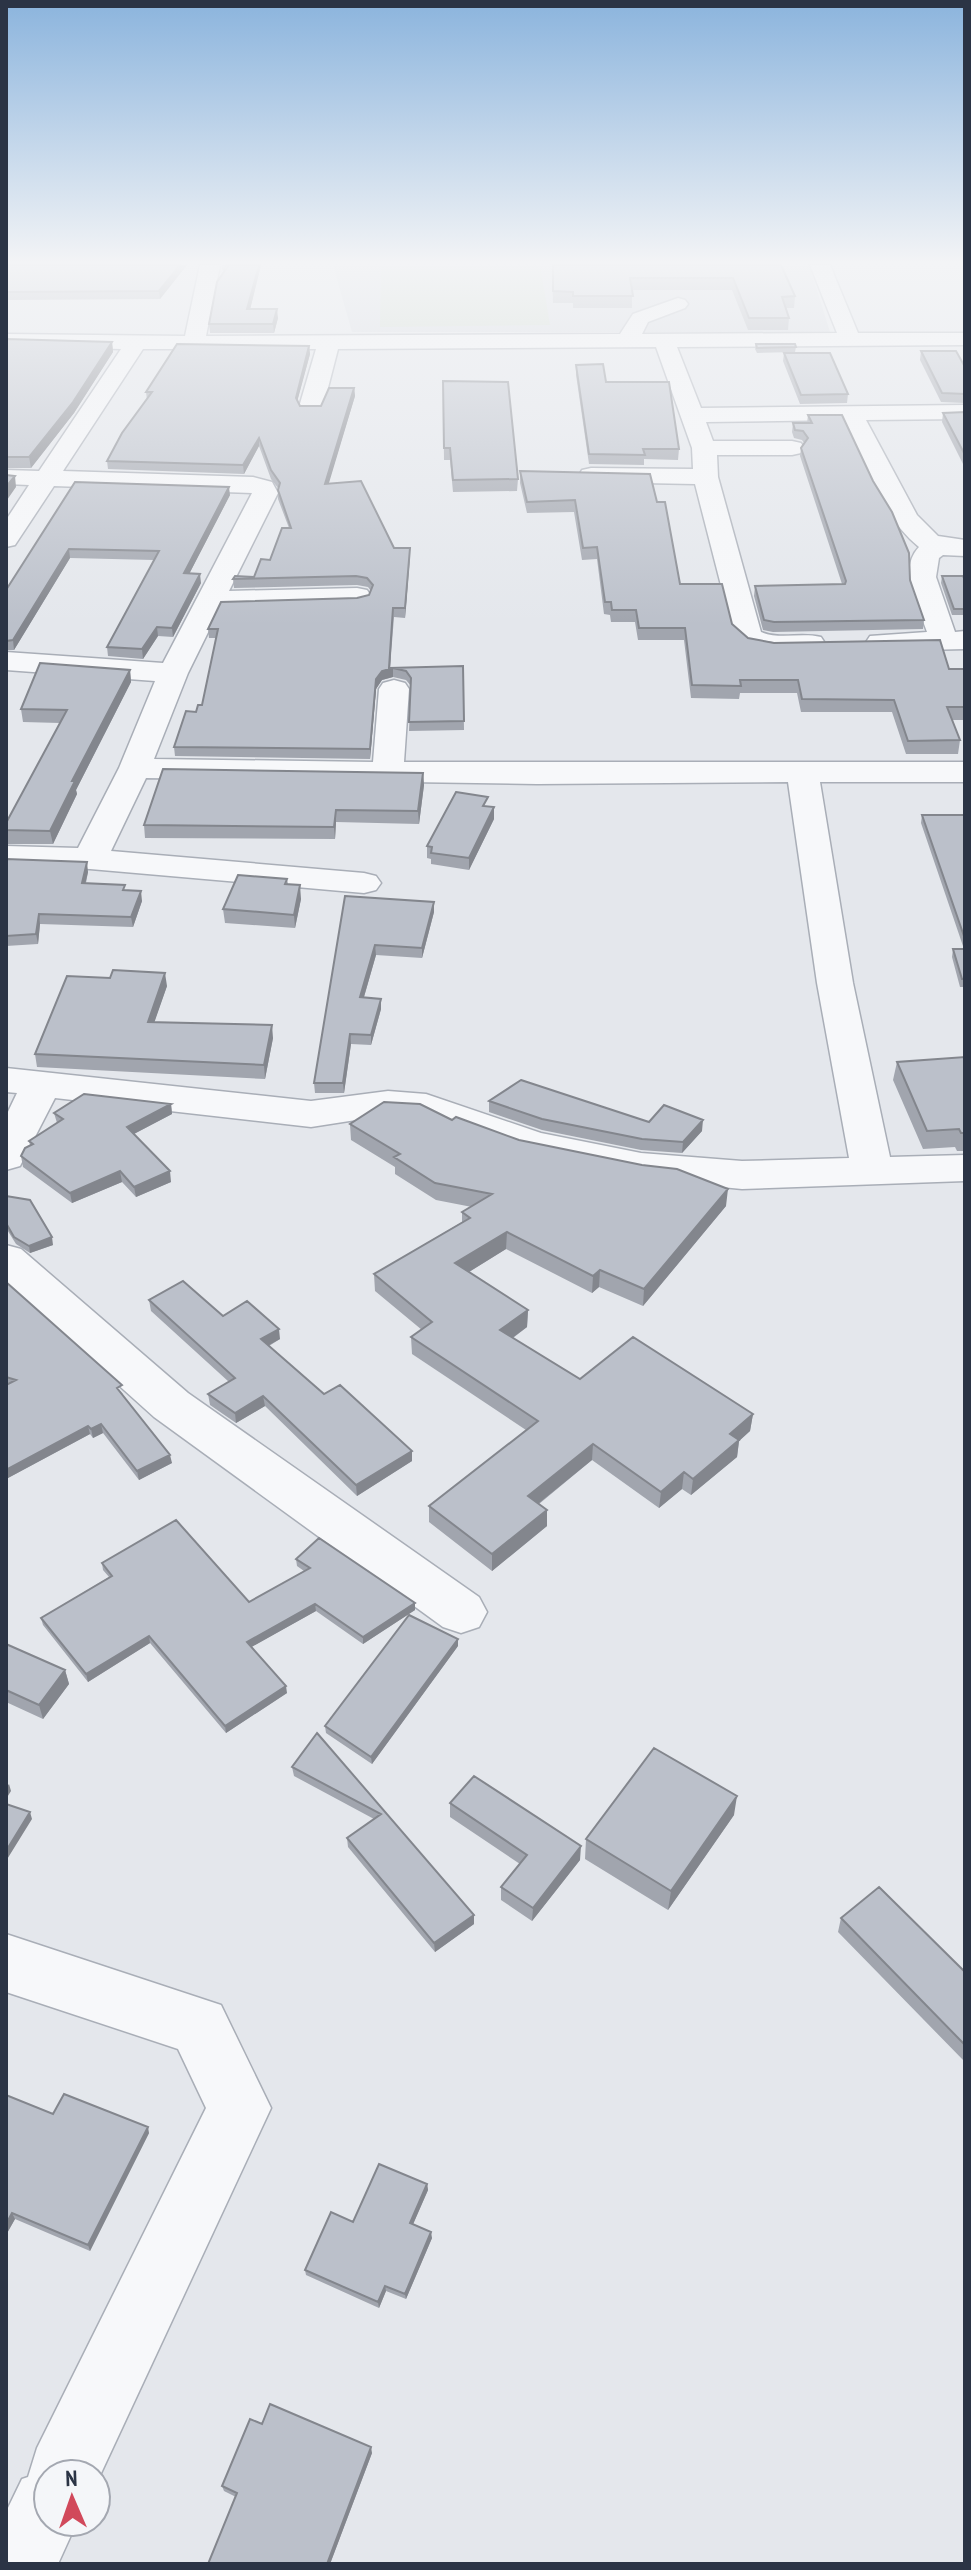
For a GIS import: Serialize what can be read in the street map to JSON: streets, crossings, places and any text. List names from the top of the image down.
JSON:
{
  "north": "top"
}
